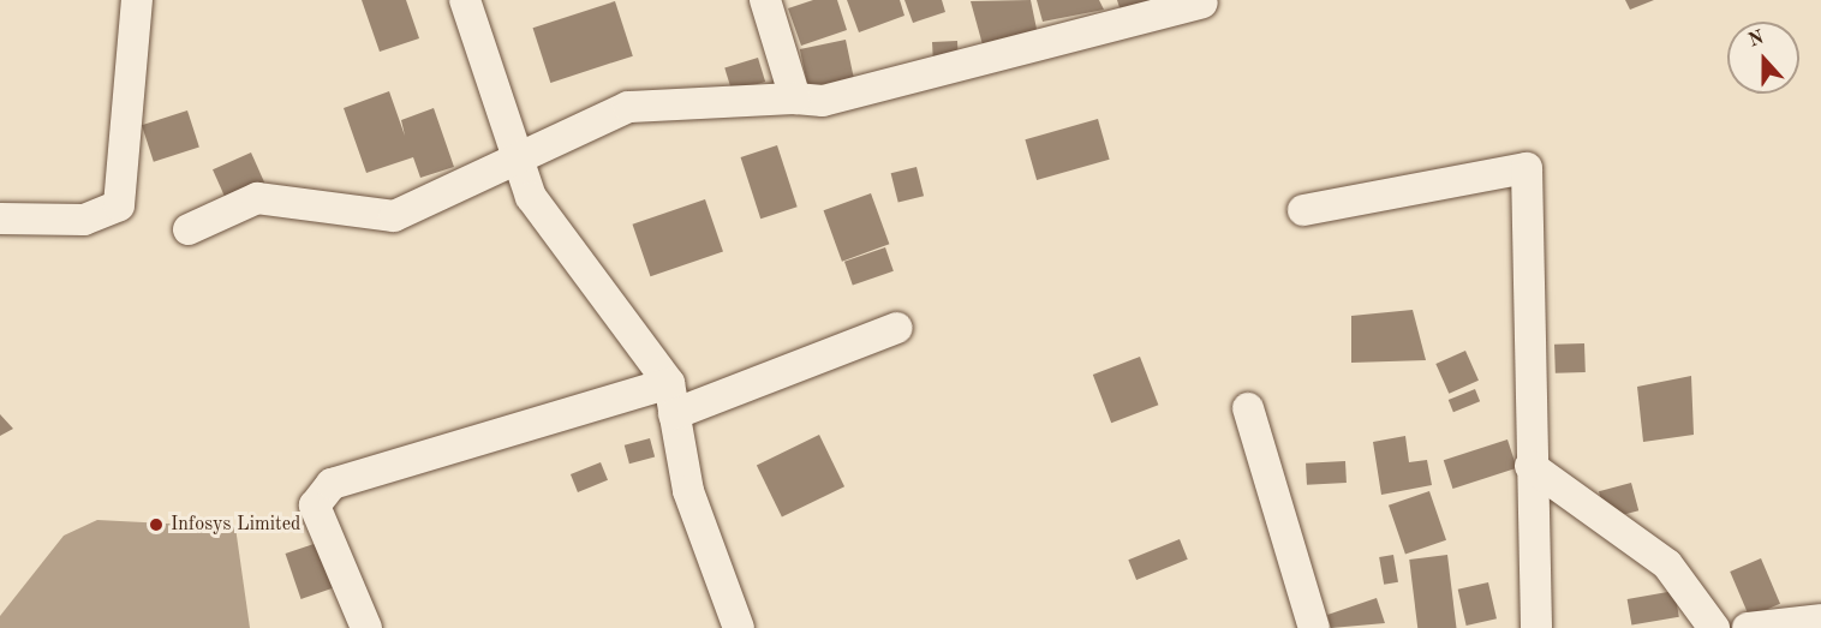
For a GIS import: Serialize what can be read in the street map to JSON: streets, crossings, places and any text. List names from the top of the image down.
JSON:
{
  "places": ["Infosys Limited"],
  "north": "top"
}
